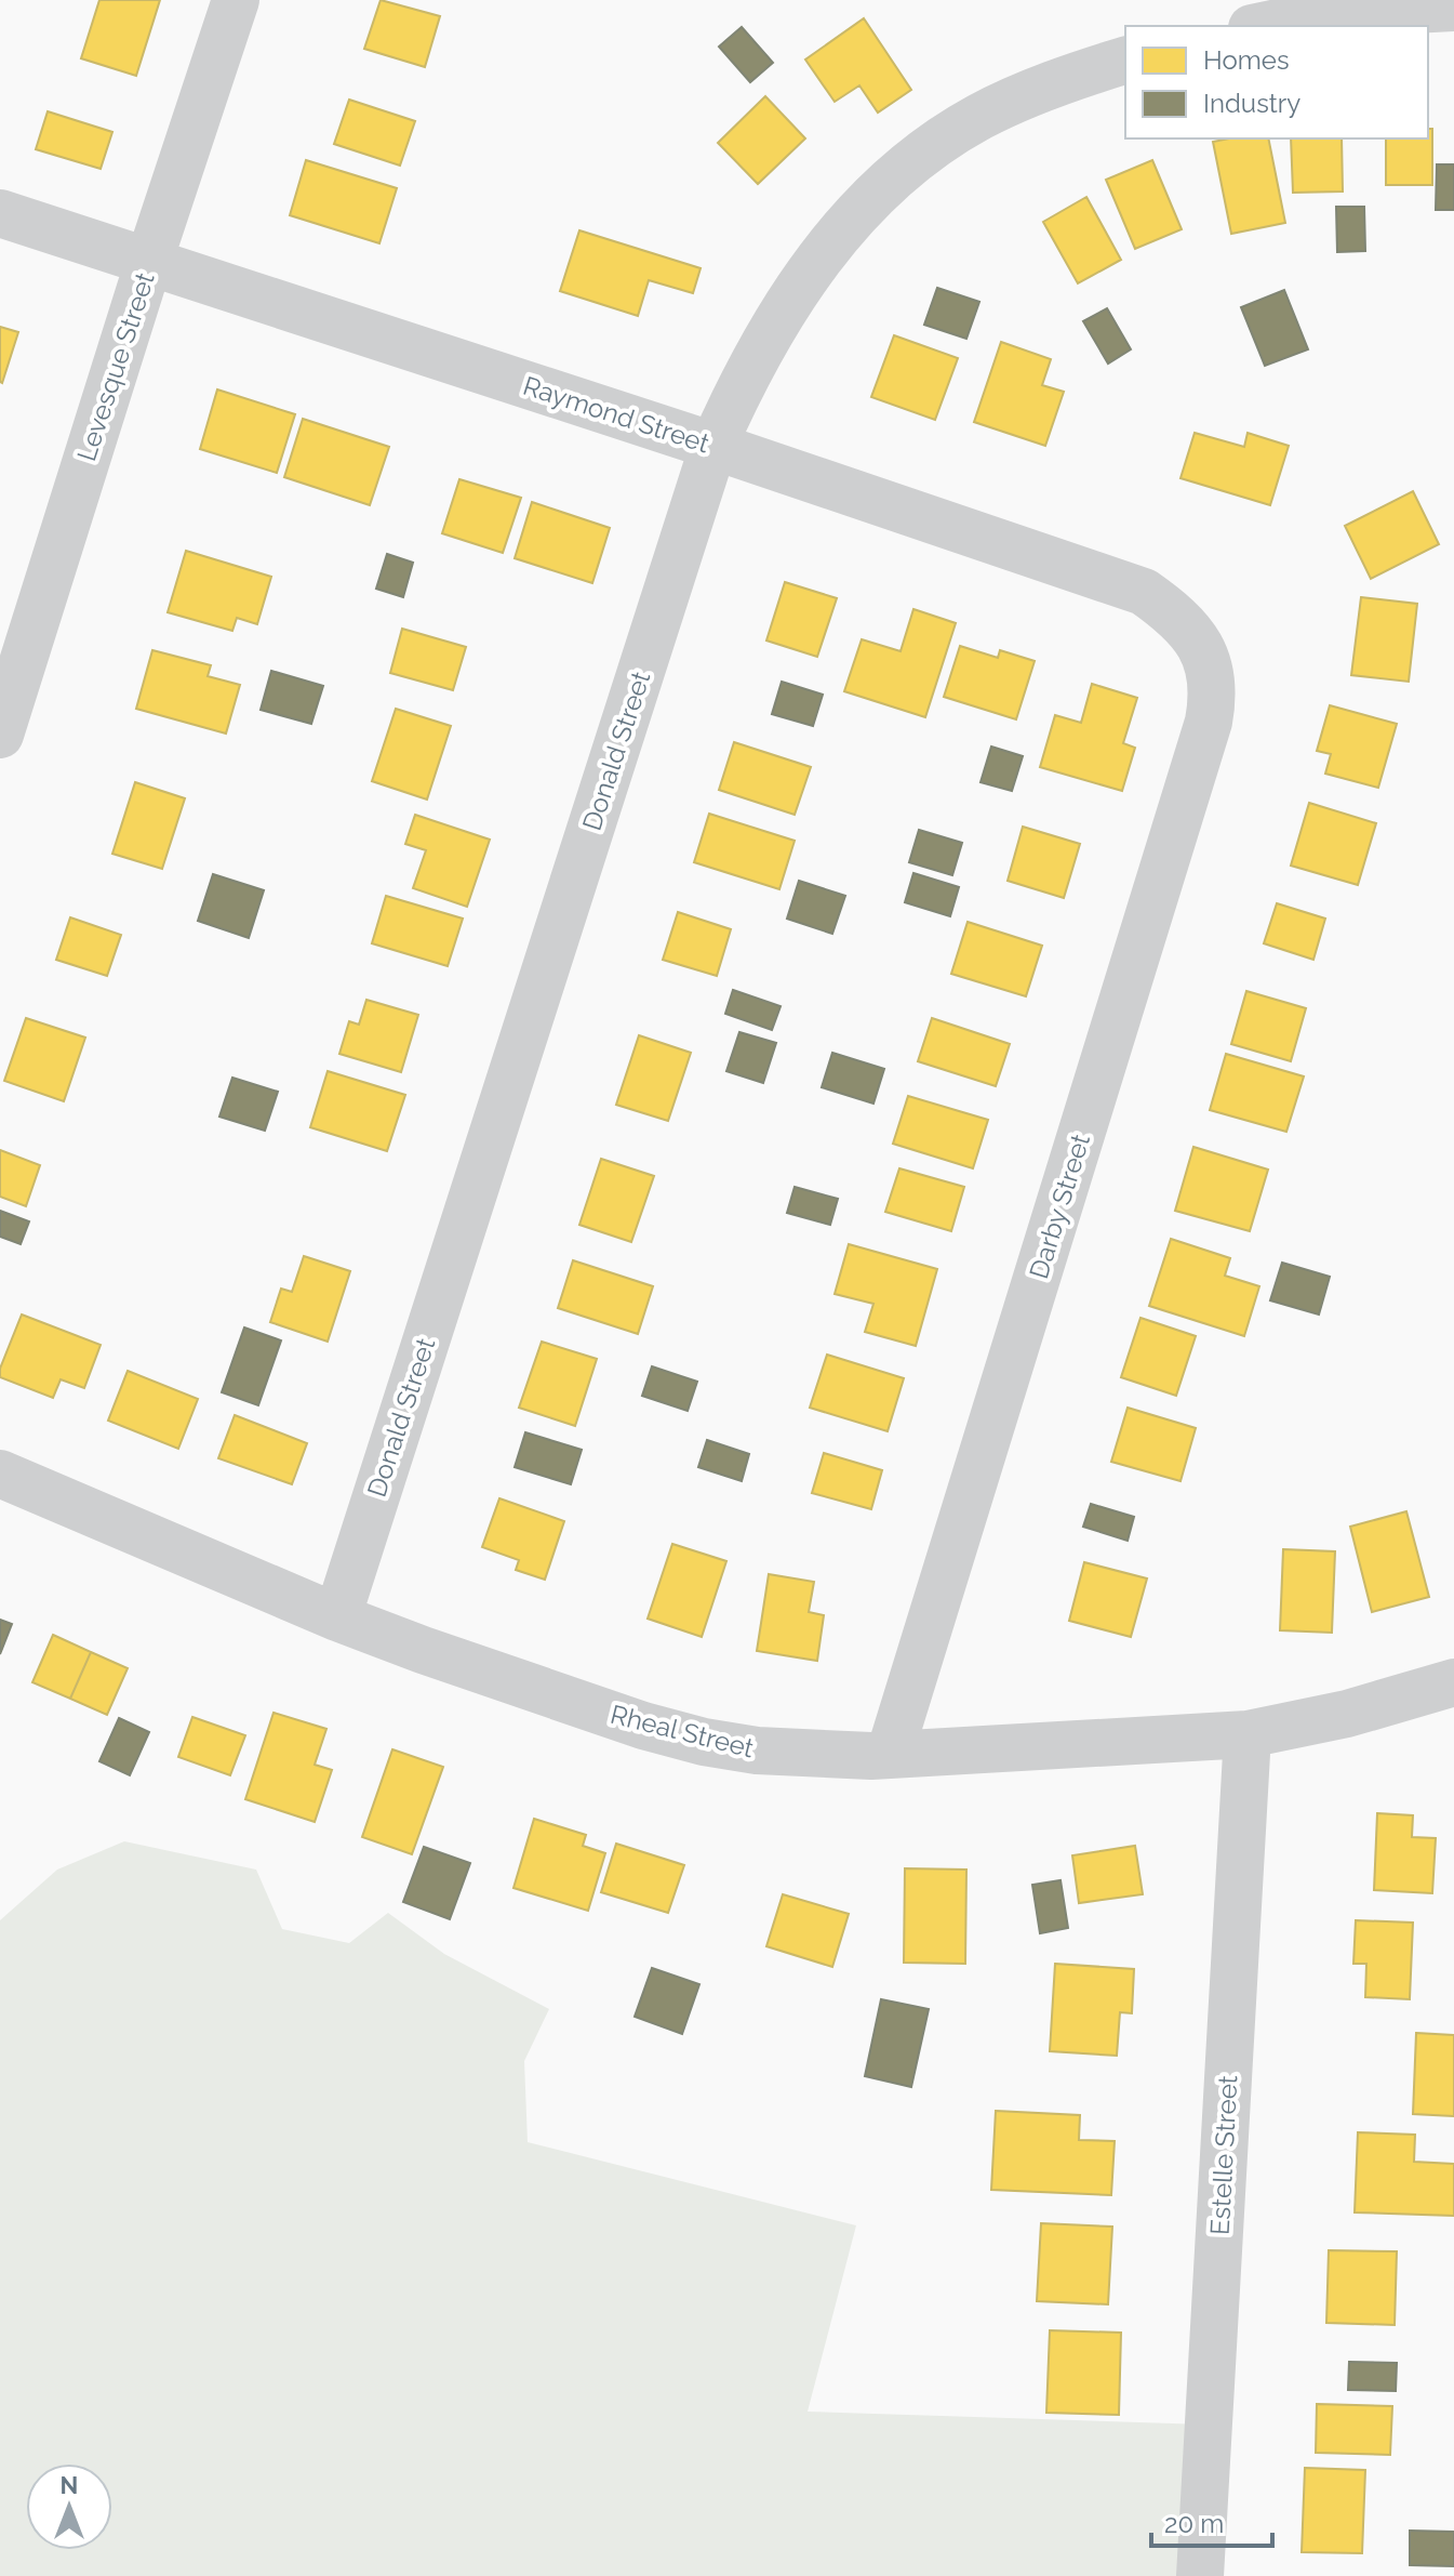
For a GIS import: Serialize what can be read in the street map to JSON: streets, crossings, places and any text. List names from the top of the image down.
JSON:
{
  "streets": {
    "street": [
      "Levesque Street",
      "Raymond Street",
      "Donald Street",
      "Darby Street",
      "Rheal Street",
      "Estelle Street"
    ]
  },
  "crossings": [
    ["Levesque Street", "Raymond Street"],
    ["Raymond Street", "Donald Street"],
    ["Raymond Street", "Darby Street"],
    ["Donald Street", "Rheal Street"],
    ["Darby Street", "Rheal Street"],
    ["Rheal Street", "Estelle Street"]
  ],
  "legend": ["Homes", "Industry"],
  "scale_bar": "20 m",
  "north": "top"
}
